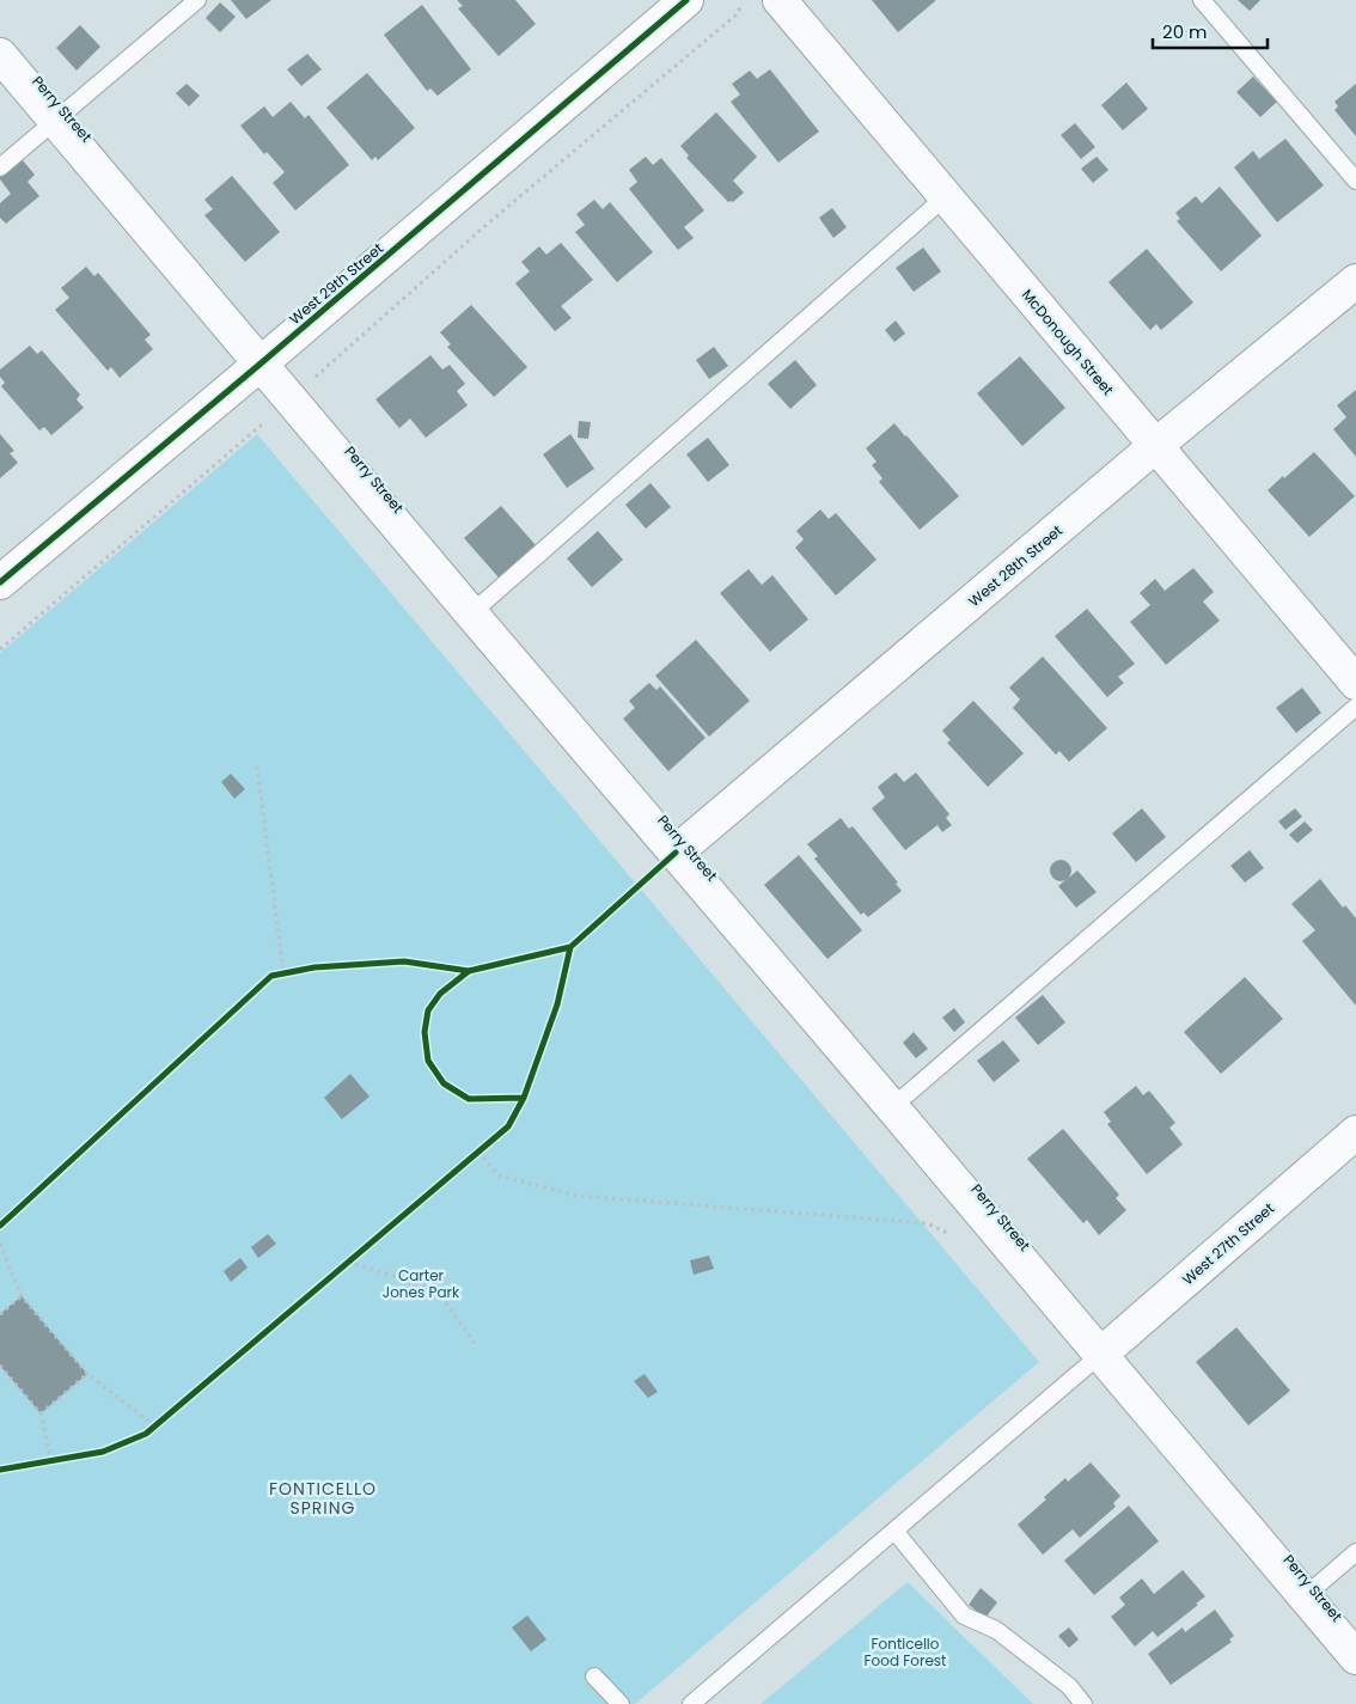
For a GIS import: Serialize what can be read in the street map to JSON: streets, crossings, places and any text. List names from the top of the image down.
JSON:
{
  "streets": {
    "street": [
      "Perry Street",
      "West 29th Street",
      "McDonough Street",
      "West 28th Street",
      "West 27th Street"
    ]
  },
  "crossings": [
    ["Perry Street", "West 29th Street"],
    ["Perry Street", "West 28th Street"],
    ["Perry Street", "West 27th Street"],
    ["McDonough Street", "West 28th Street"]
  ],
  "districts": ["FONTICELLO SPRING"],
  "parks": ["Carter Jones Park", "Fonticello Food Forest"],
  "scale_bar": "20 m"
}
